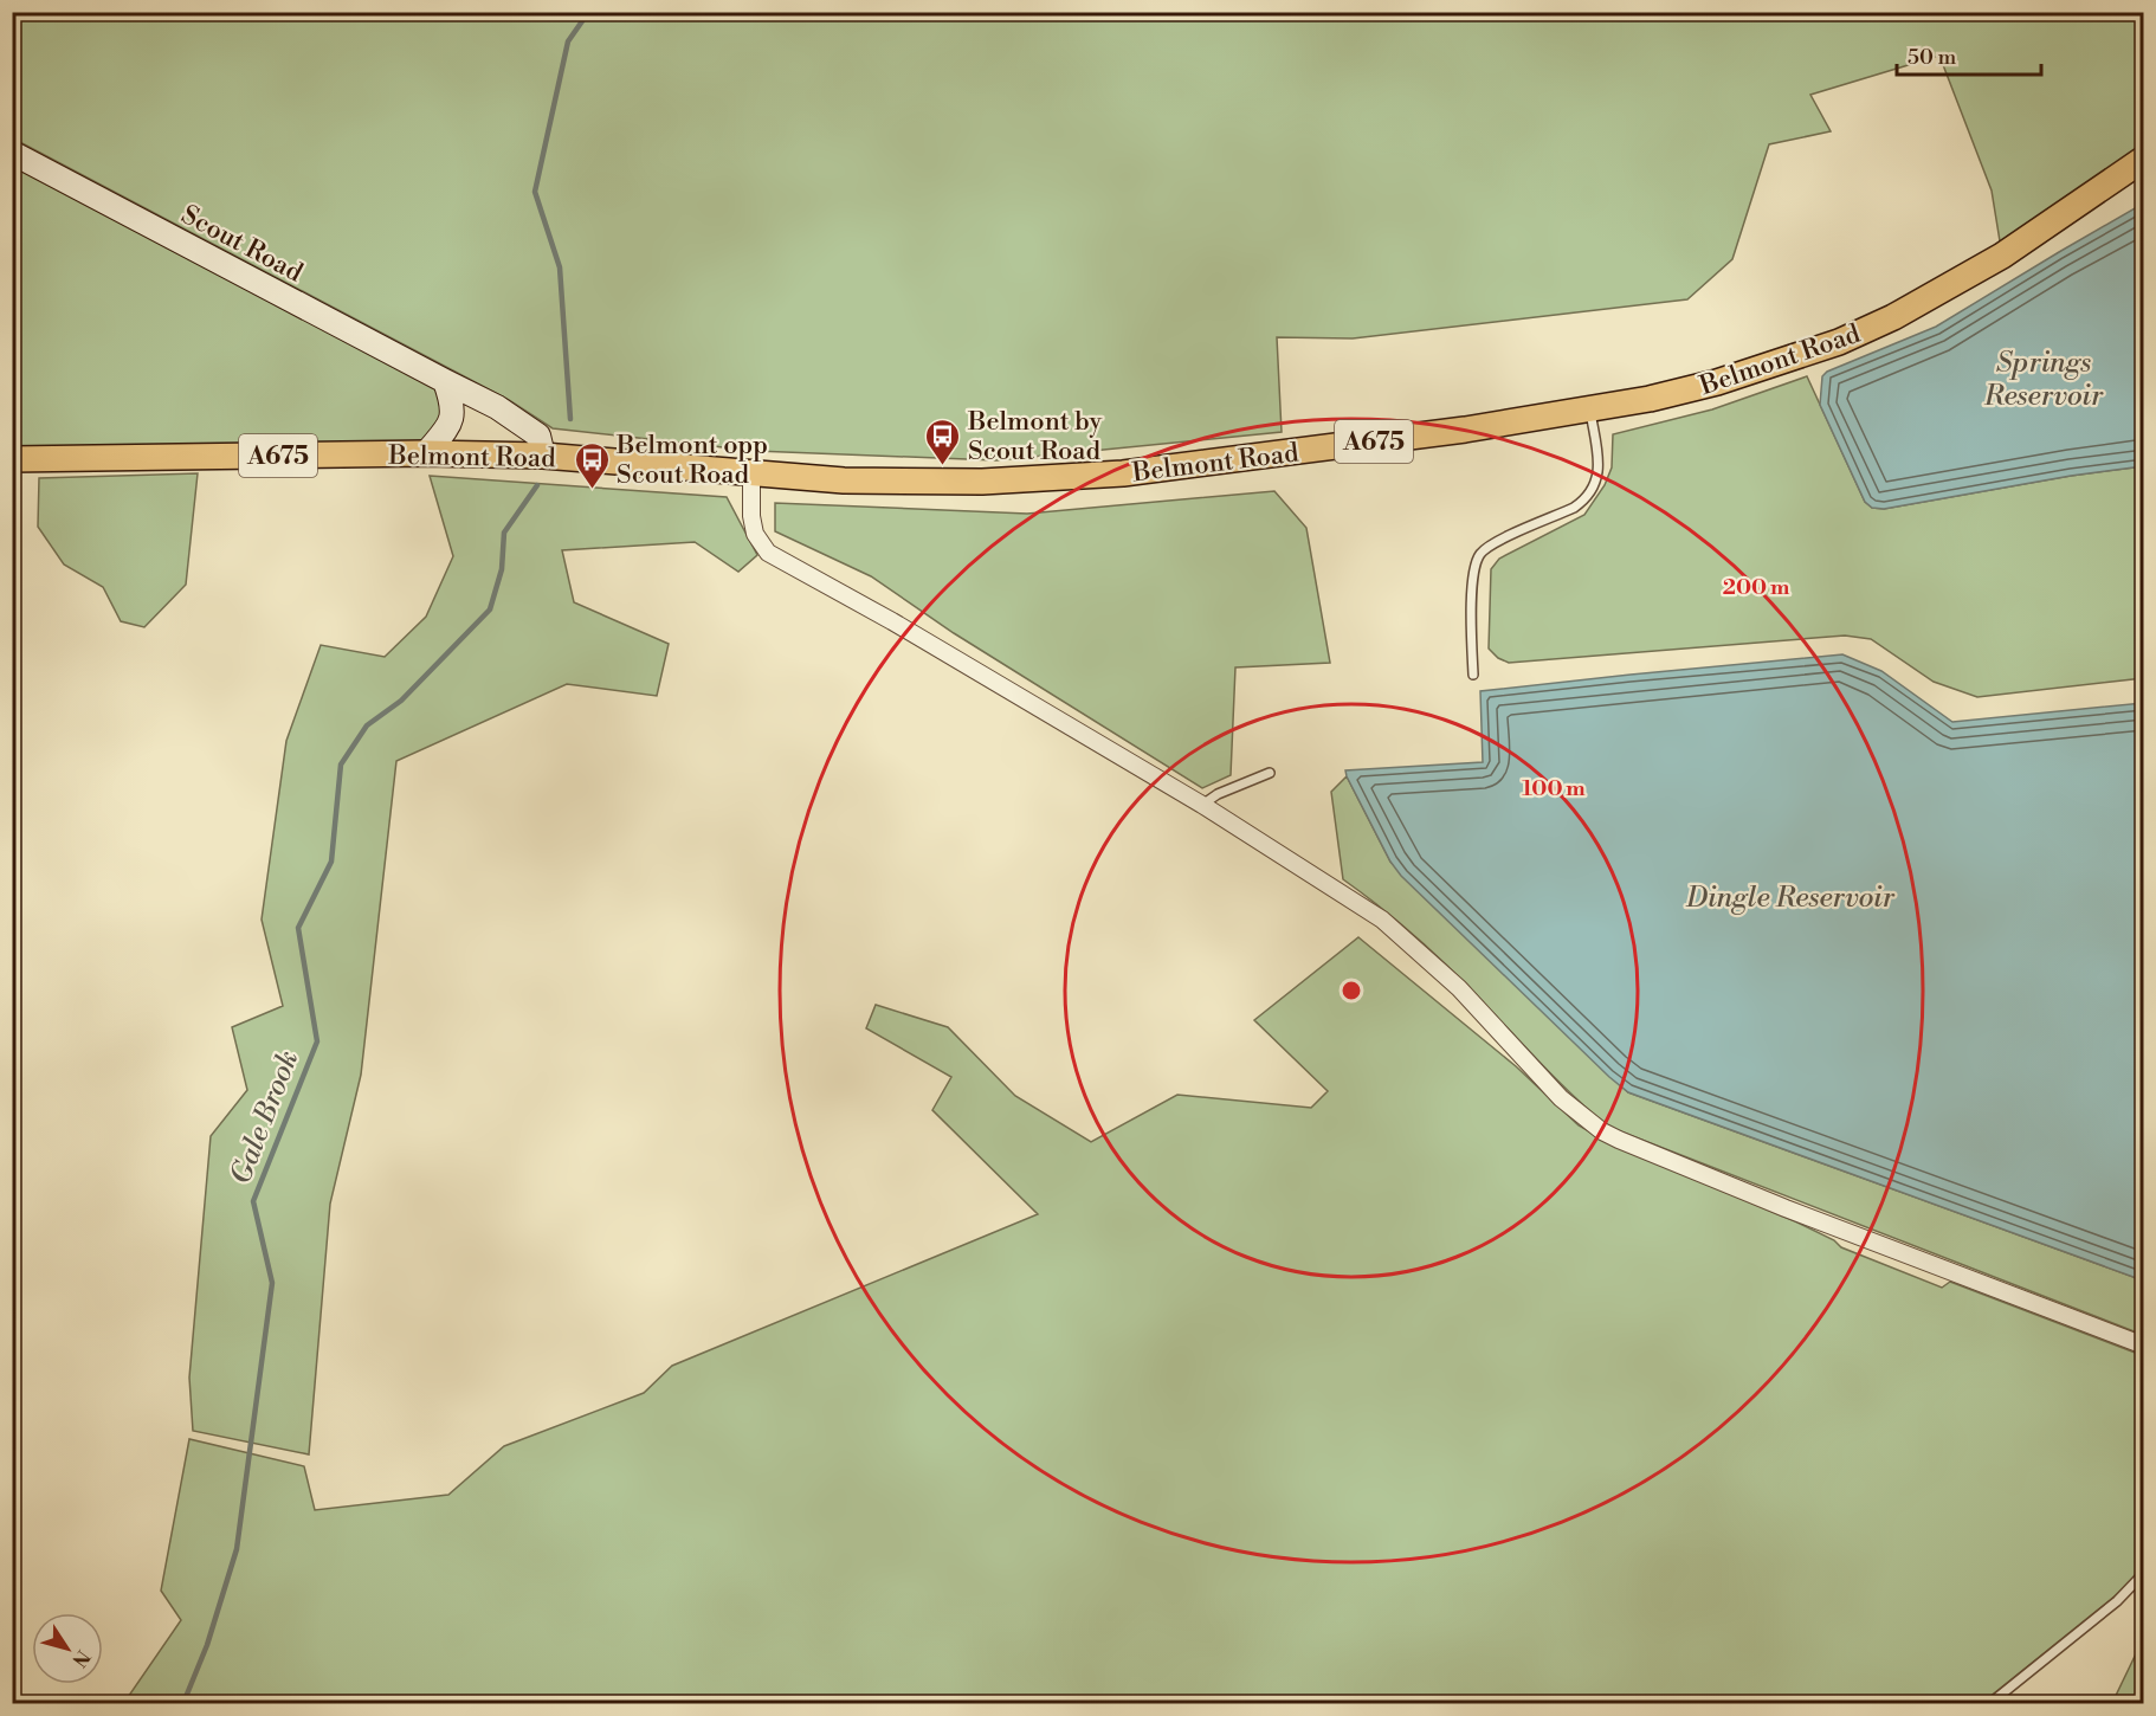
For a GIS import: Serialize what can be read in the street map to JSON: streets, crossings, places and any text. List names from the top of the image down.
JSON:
{
  "streets": {
    "main road": ["Belmont Road", "A675"],
    "street": ["Scout Road"]
  },
  "crossings": [
    ["Scout Road", "Belmont Road"]
  ],
  "water": ["Springs Reservoir", "Dingle Reservoir", "Gale Brook"],
  "places": {
    "bus stop": ["Belmont by Scout Road", "Belmont opp Scout Road"]
  },
  "scale_bar": "50 m",
  "north": "bottom right",
  "rings": ["200 m", "100 m"]
}
